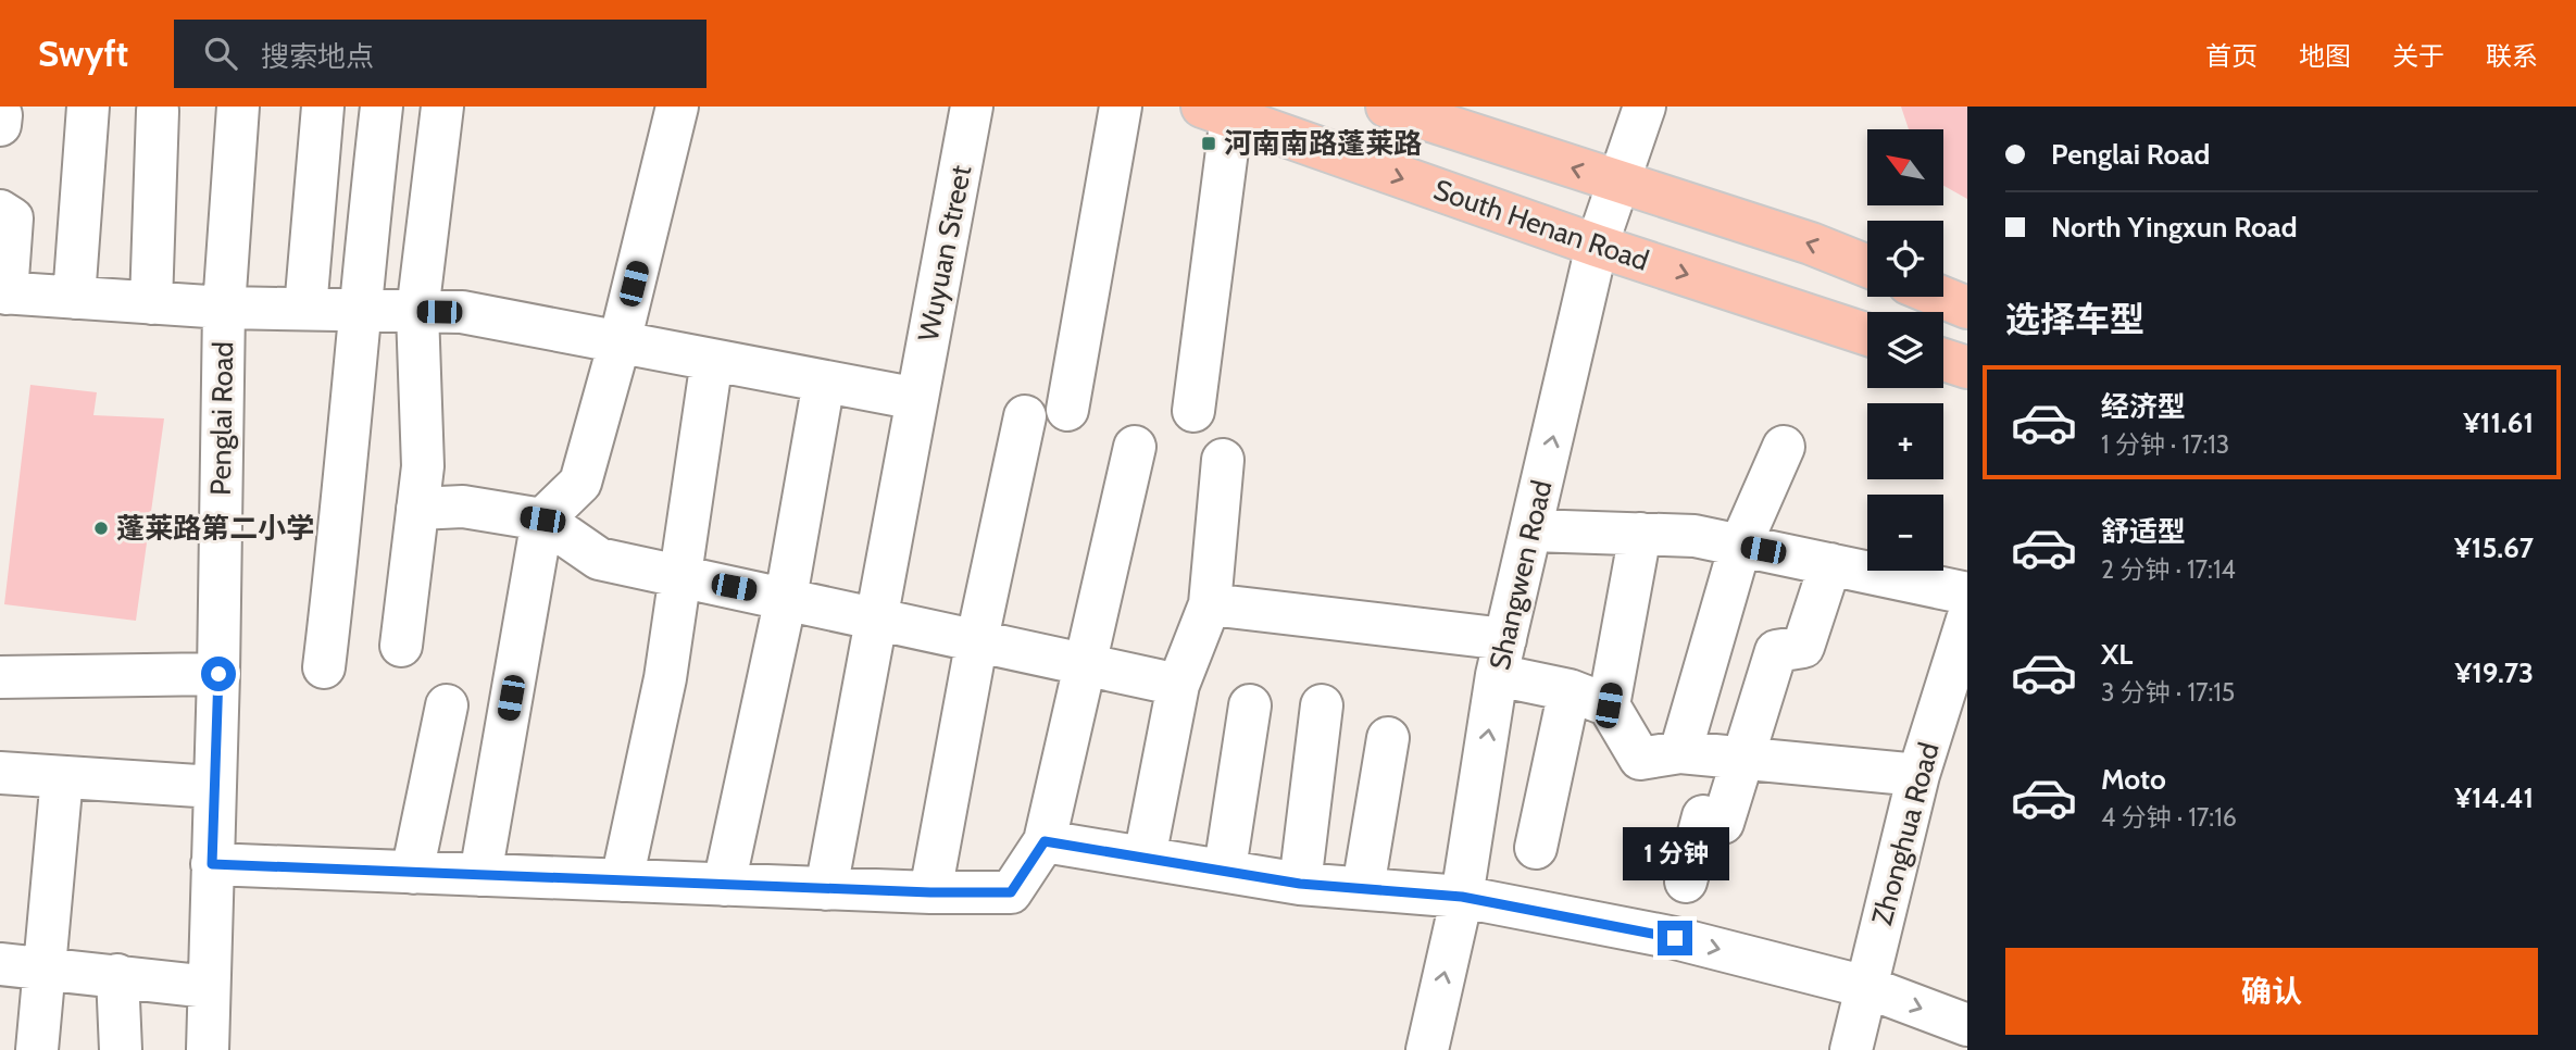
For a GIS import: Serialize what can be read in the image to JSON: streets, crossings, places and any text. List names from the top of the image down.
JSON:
{
  "streets": {
    "main road": ["South Henan Road"],
    "street": [
      "Wuyuan Street",
      "Penglai Road",
      "Shangwen Road",
      "Zhonghua Road"
    ]
  },
  "crossings": [
    ["South Henan Road", "Shangwen Road"]
  ],
  "places": {
    "transit": ["河南南路蓬莱路"],
    "other": ["蓬莱路第二小学"]
  },
  "north": "top left",
  "page": {
    "header": "Swyft",
    "search": "搜索地点",
    "nav": [
      "首页",
      "地图",
      "关于",
      "联系"
    ],
    "banner": ["Penglai Road", "North Yingxun Road"],
    "map_buttons": ["+", "−"],
    "heading": "选择车型",
    "list": [
      {
        "name": "经济型",
        "note": "1 分钟 · 17:13",
        "value": "¥11.61"
      },
      {
        "name": "舒适型",
        "note": "2 分钟 · 17:14",
        "value": "¥15.67"
      },
      {
        "name": "XL",
        "note": "3 分钟 · 17:15",
        "value": "¥19.73"
      },
      {
        "name": "Moto",
        "note": "4 分钟 · 17:16",
        "value": "¥14.41"
      }
    ],
    "bubble": "1 分钟",
    "buttons": "确认"
  }
}
